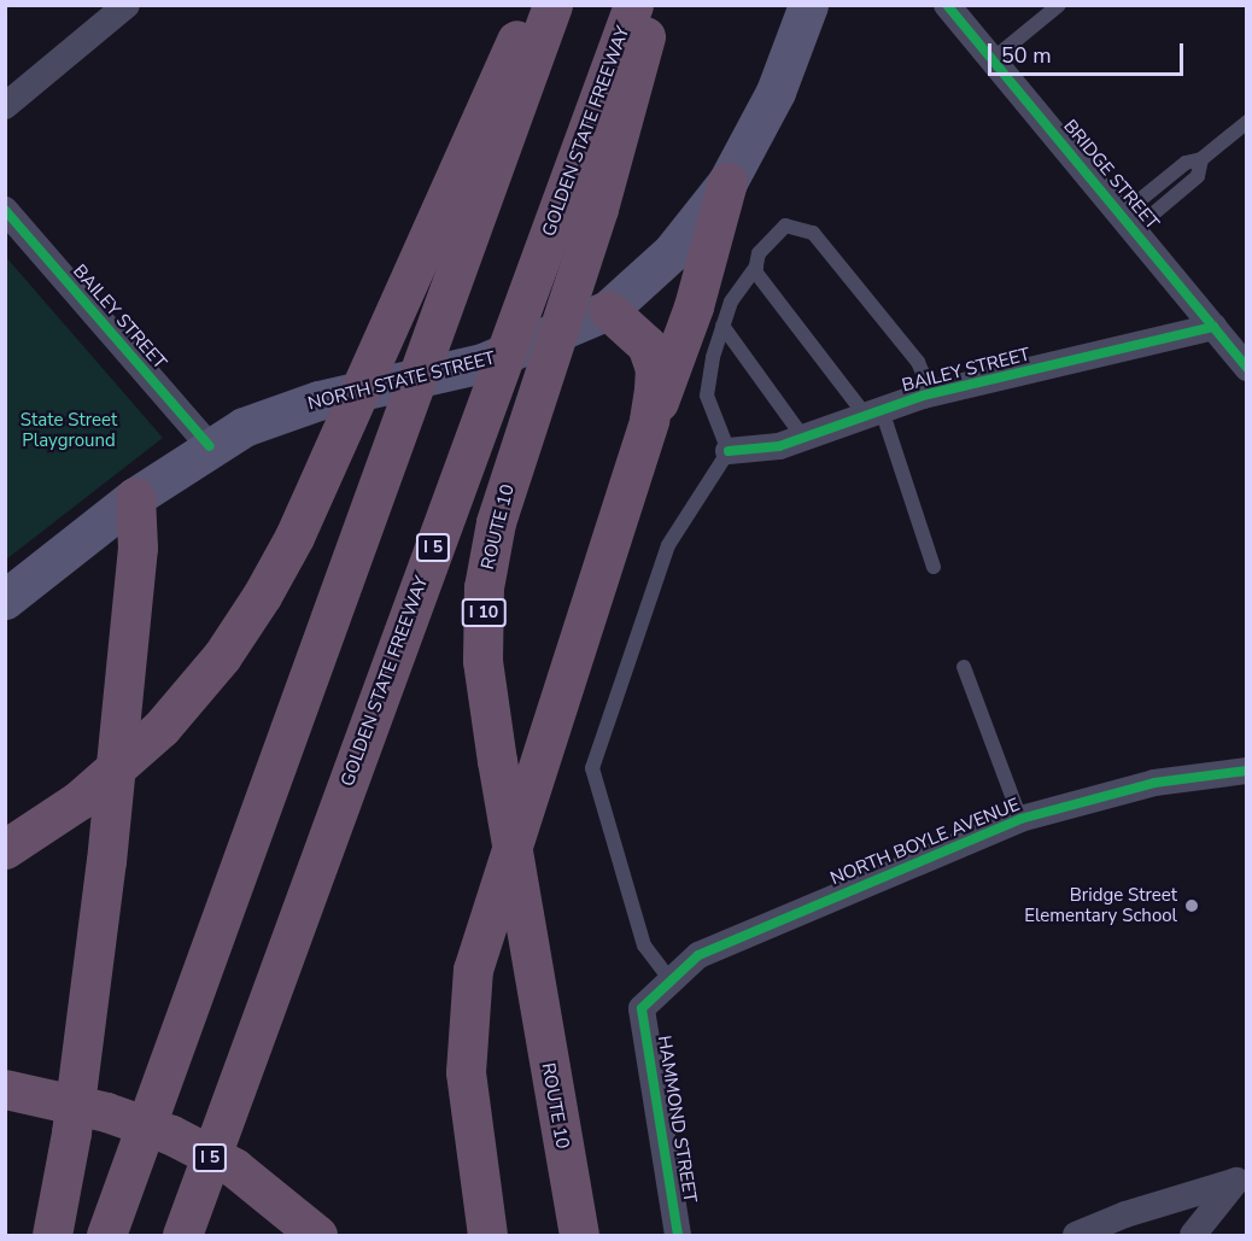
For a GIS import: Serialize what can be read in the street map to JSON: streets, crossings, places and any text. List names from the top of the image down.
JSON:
{
  "streets": {
    "highway": [
      "GOLDEN STATE FREEWAY",
      "ROUTE 10",
      "I 5",
      "I 10"
    ],
    "main road": ["NORTH STATE STREET"],
    "street": [
      "BRIDGE STREET",
      "BAILEY STREET",
      "NORTH BOYLE AVENUE",
      "HAMMOND STREET"
    ]
  },
  "crossings": [
    ["BRIDGE STREET", "BAILEY STREET"],
    ["BAILEY STREET", "NORTH STATE STREET"],
    ["NORTH BOYLE AVENUE", "HAMMOND STREET"]
  ],
  "parks": ["State Street Playground"],
  "places": ["Bridge Street Elementary School"],
  "scale_bar": "50 m"
}
